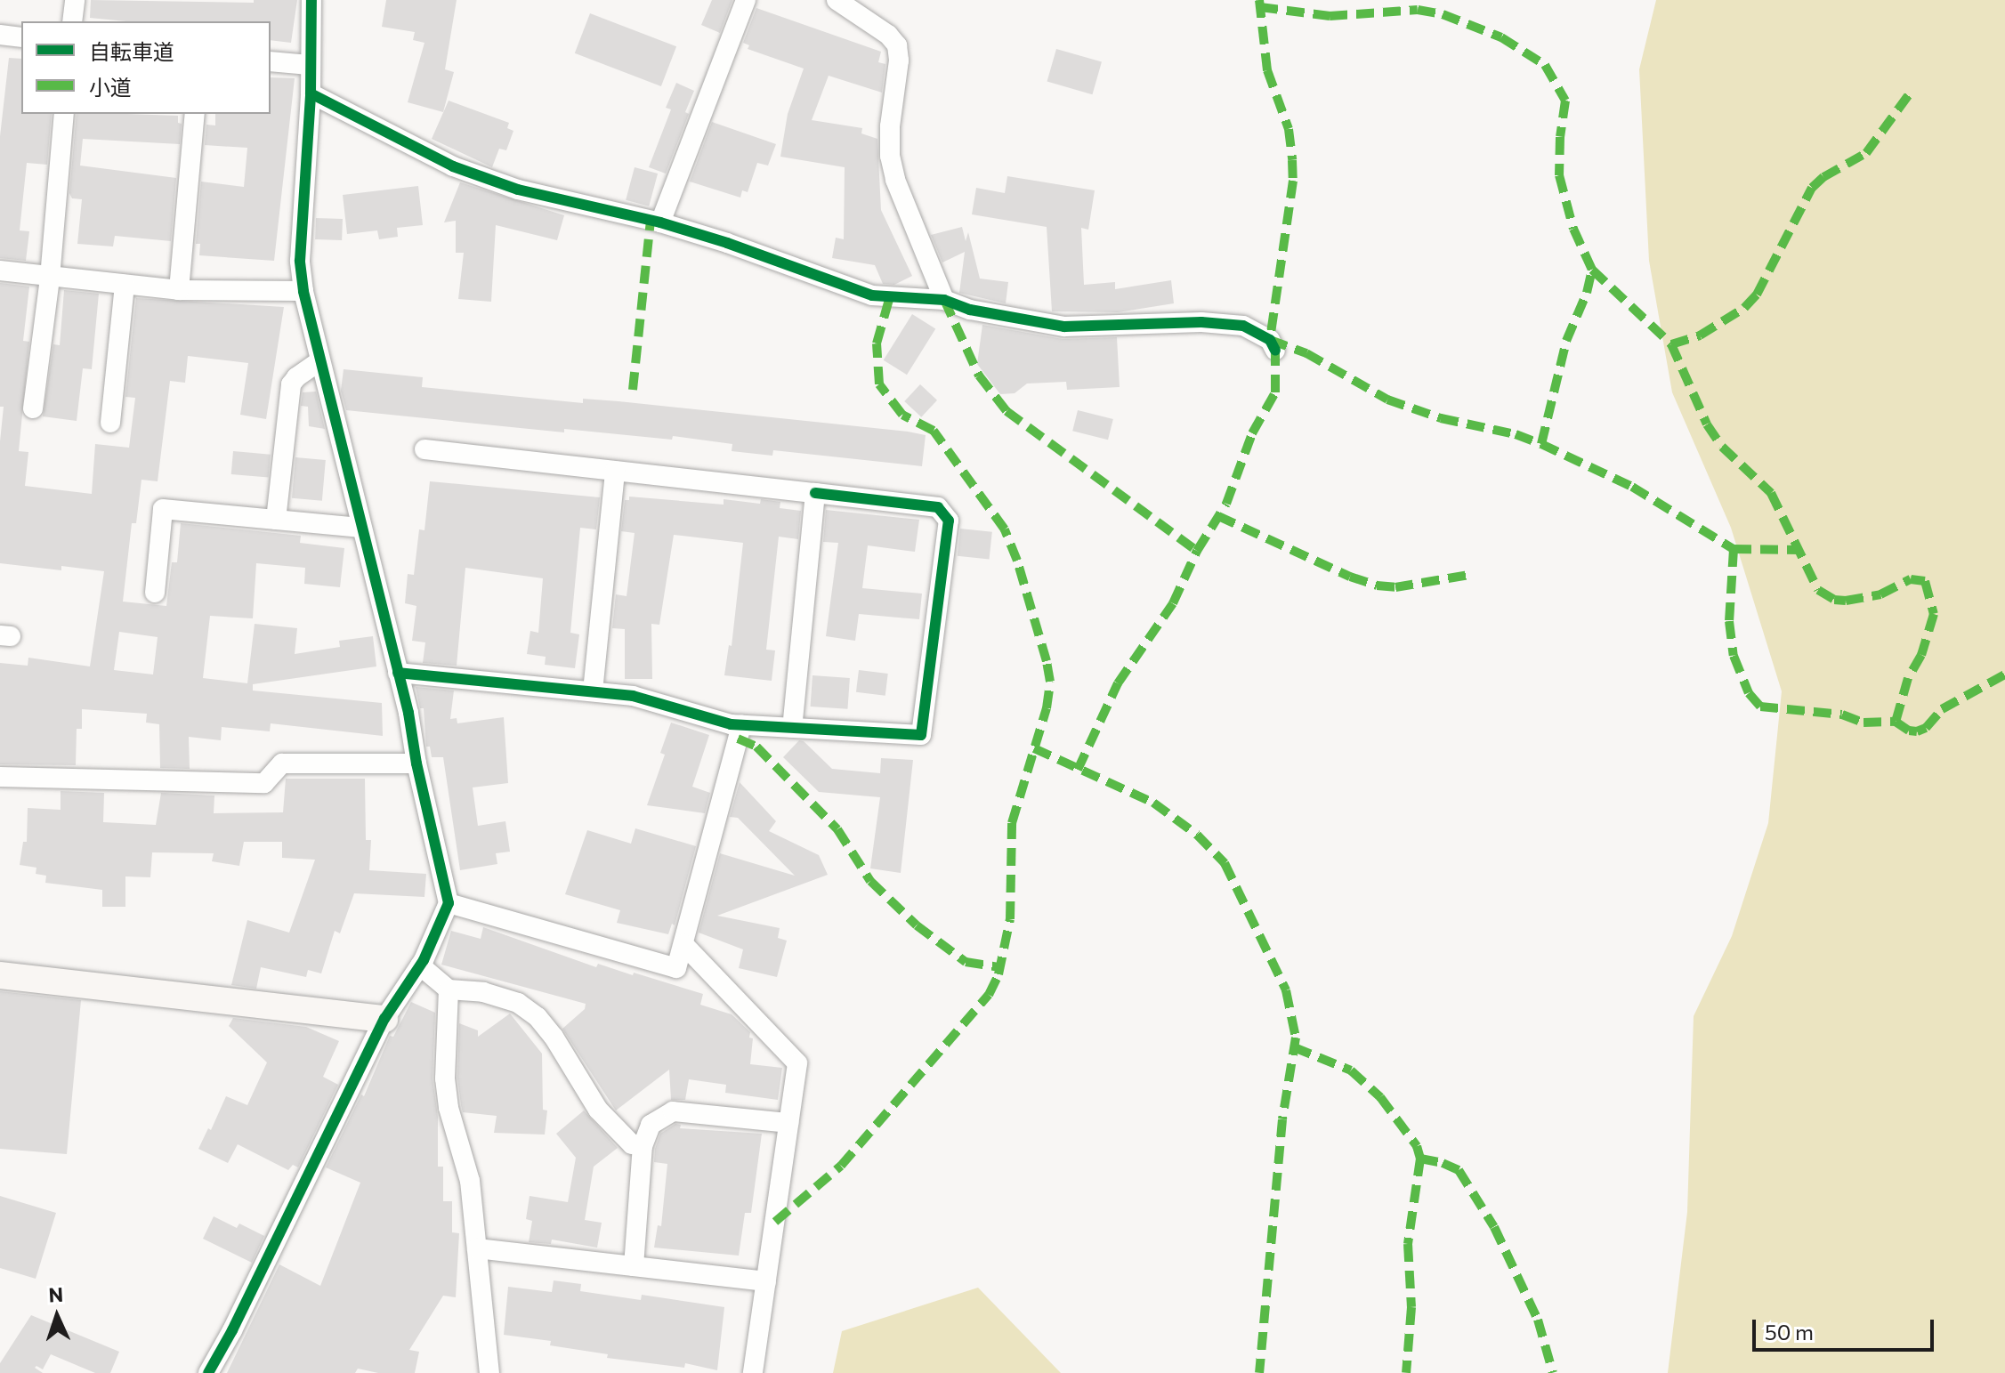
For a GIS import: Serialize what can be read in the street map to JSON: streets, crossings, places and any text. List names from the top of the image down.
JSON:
{
  "legend": ["自転車道", "小道"],
  "scale_bar": "50 m",
  "north": "top"
}
